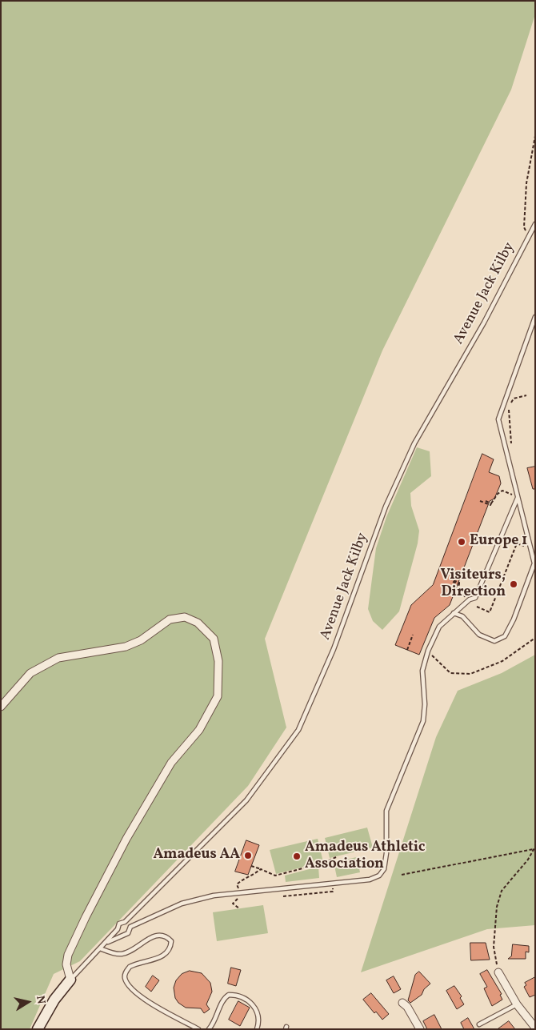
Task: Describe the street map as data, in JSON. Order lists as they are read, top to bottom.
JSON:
{
  "streets": {
    "lane": ["Avenue Jack Kilby"]
  },
  "places": [
    "Europe 1",
    "Visiteurs, Direction",
    "Amadeus AA",
    "Amadeus Athletic Association"
  ],
  "north": "right"
}
